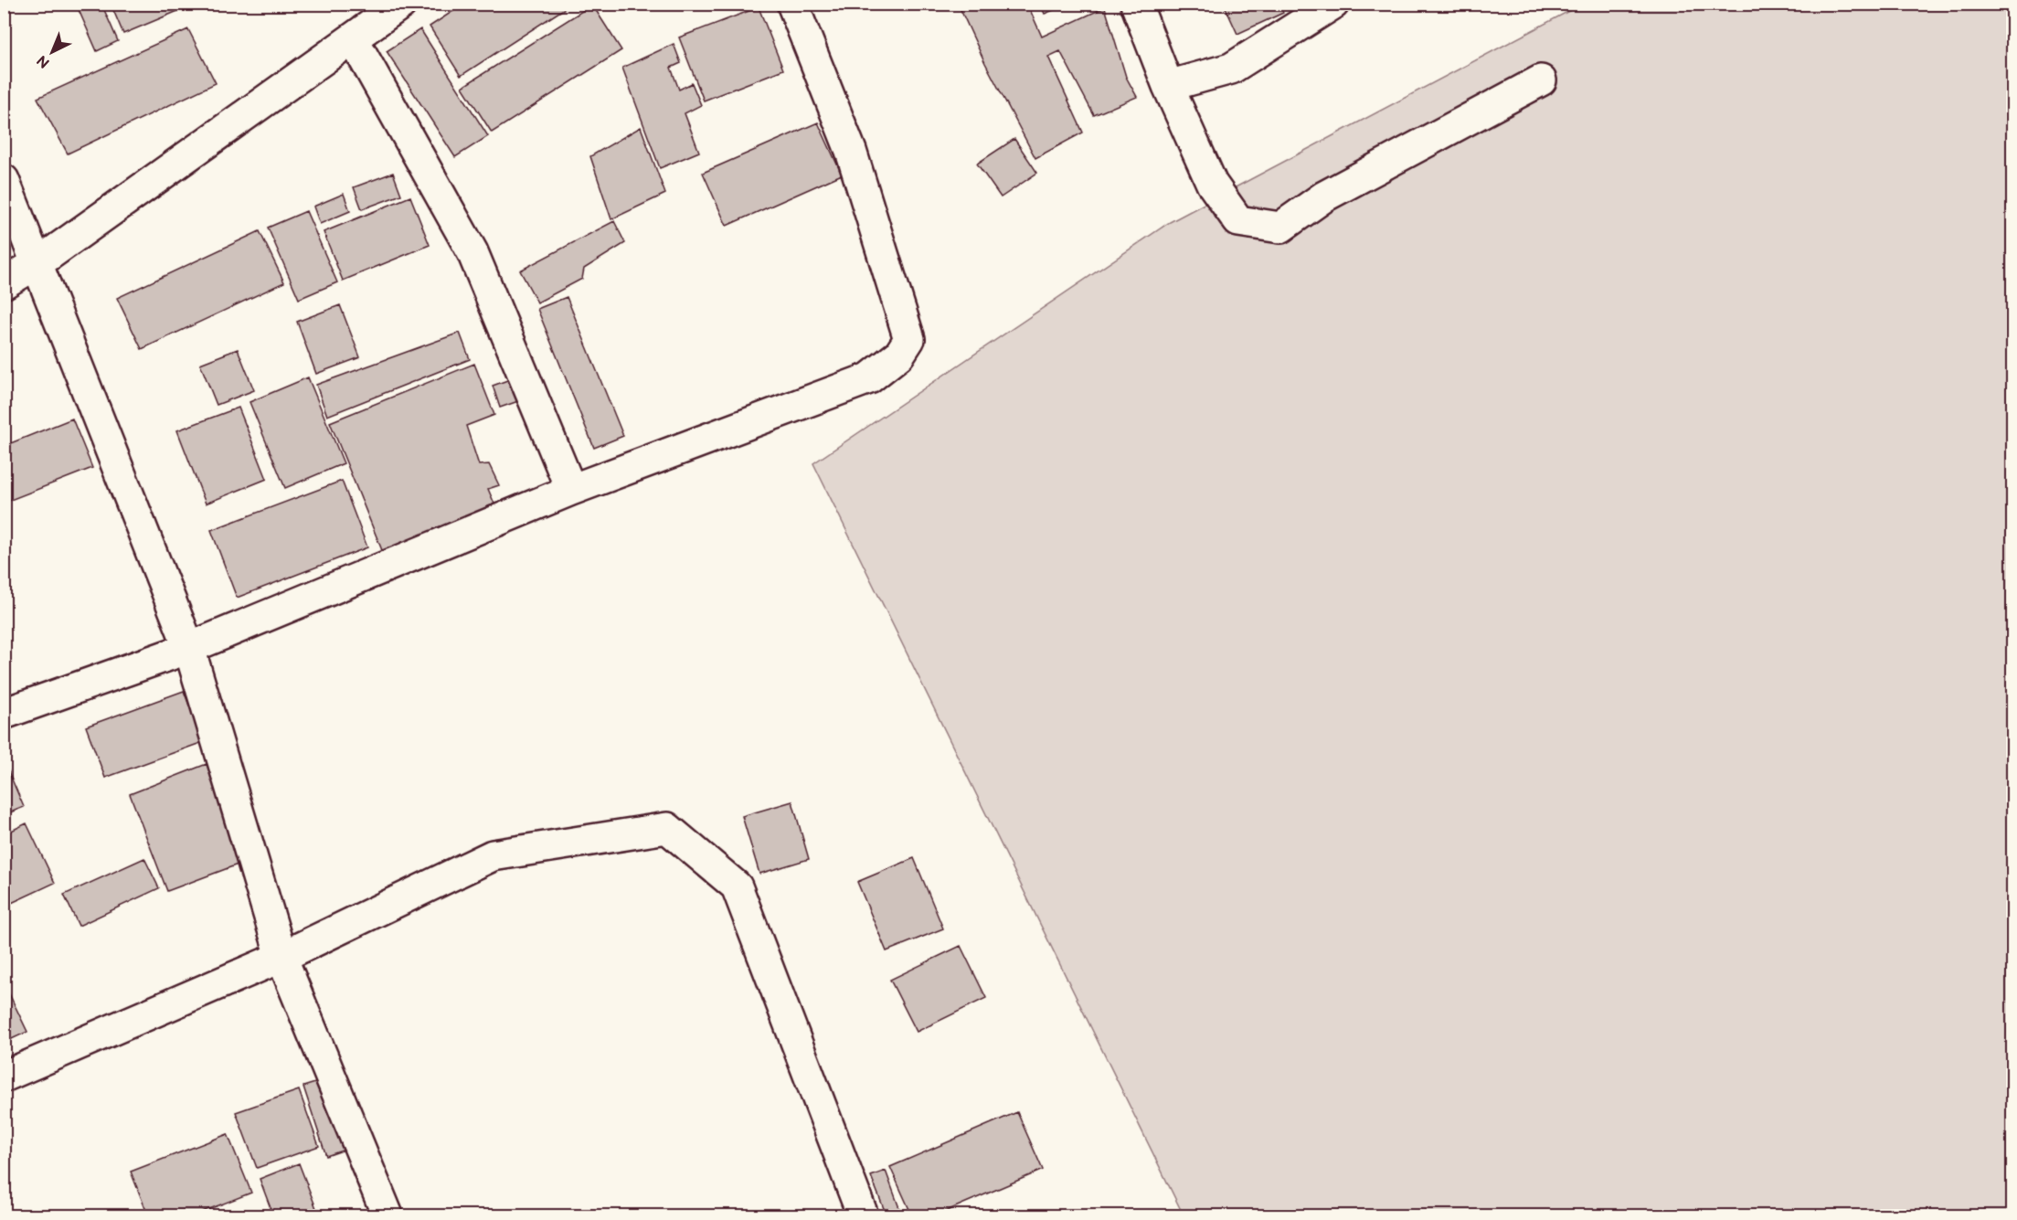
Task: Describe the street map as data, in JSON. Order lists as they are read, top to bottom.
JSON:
{
  "north": "bottom left"
}
